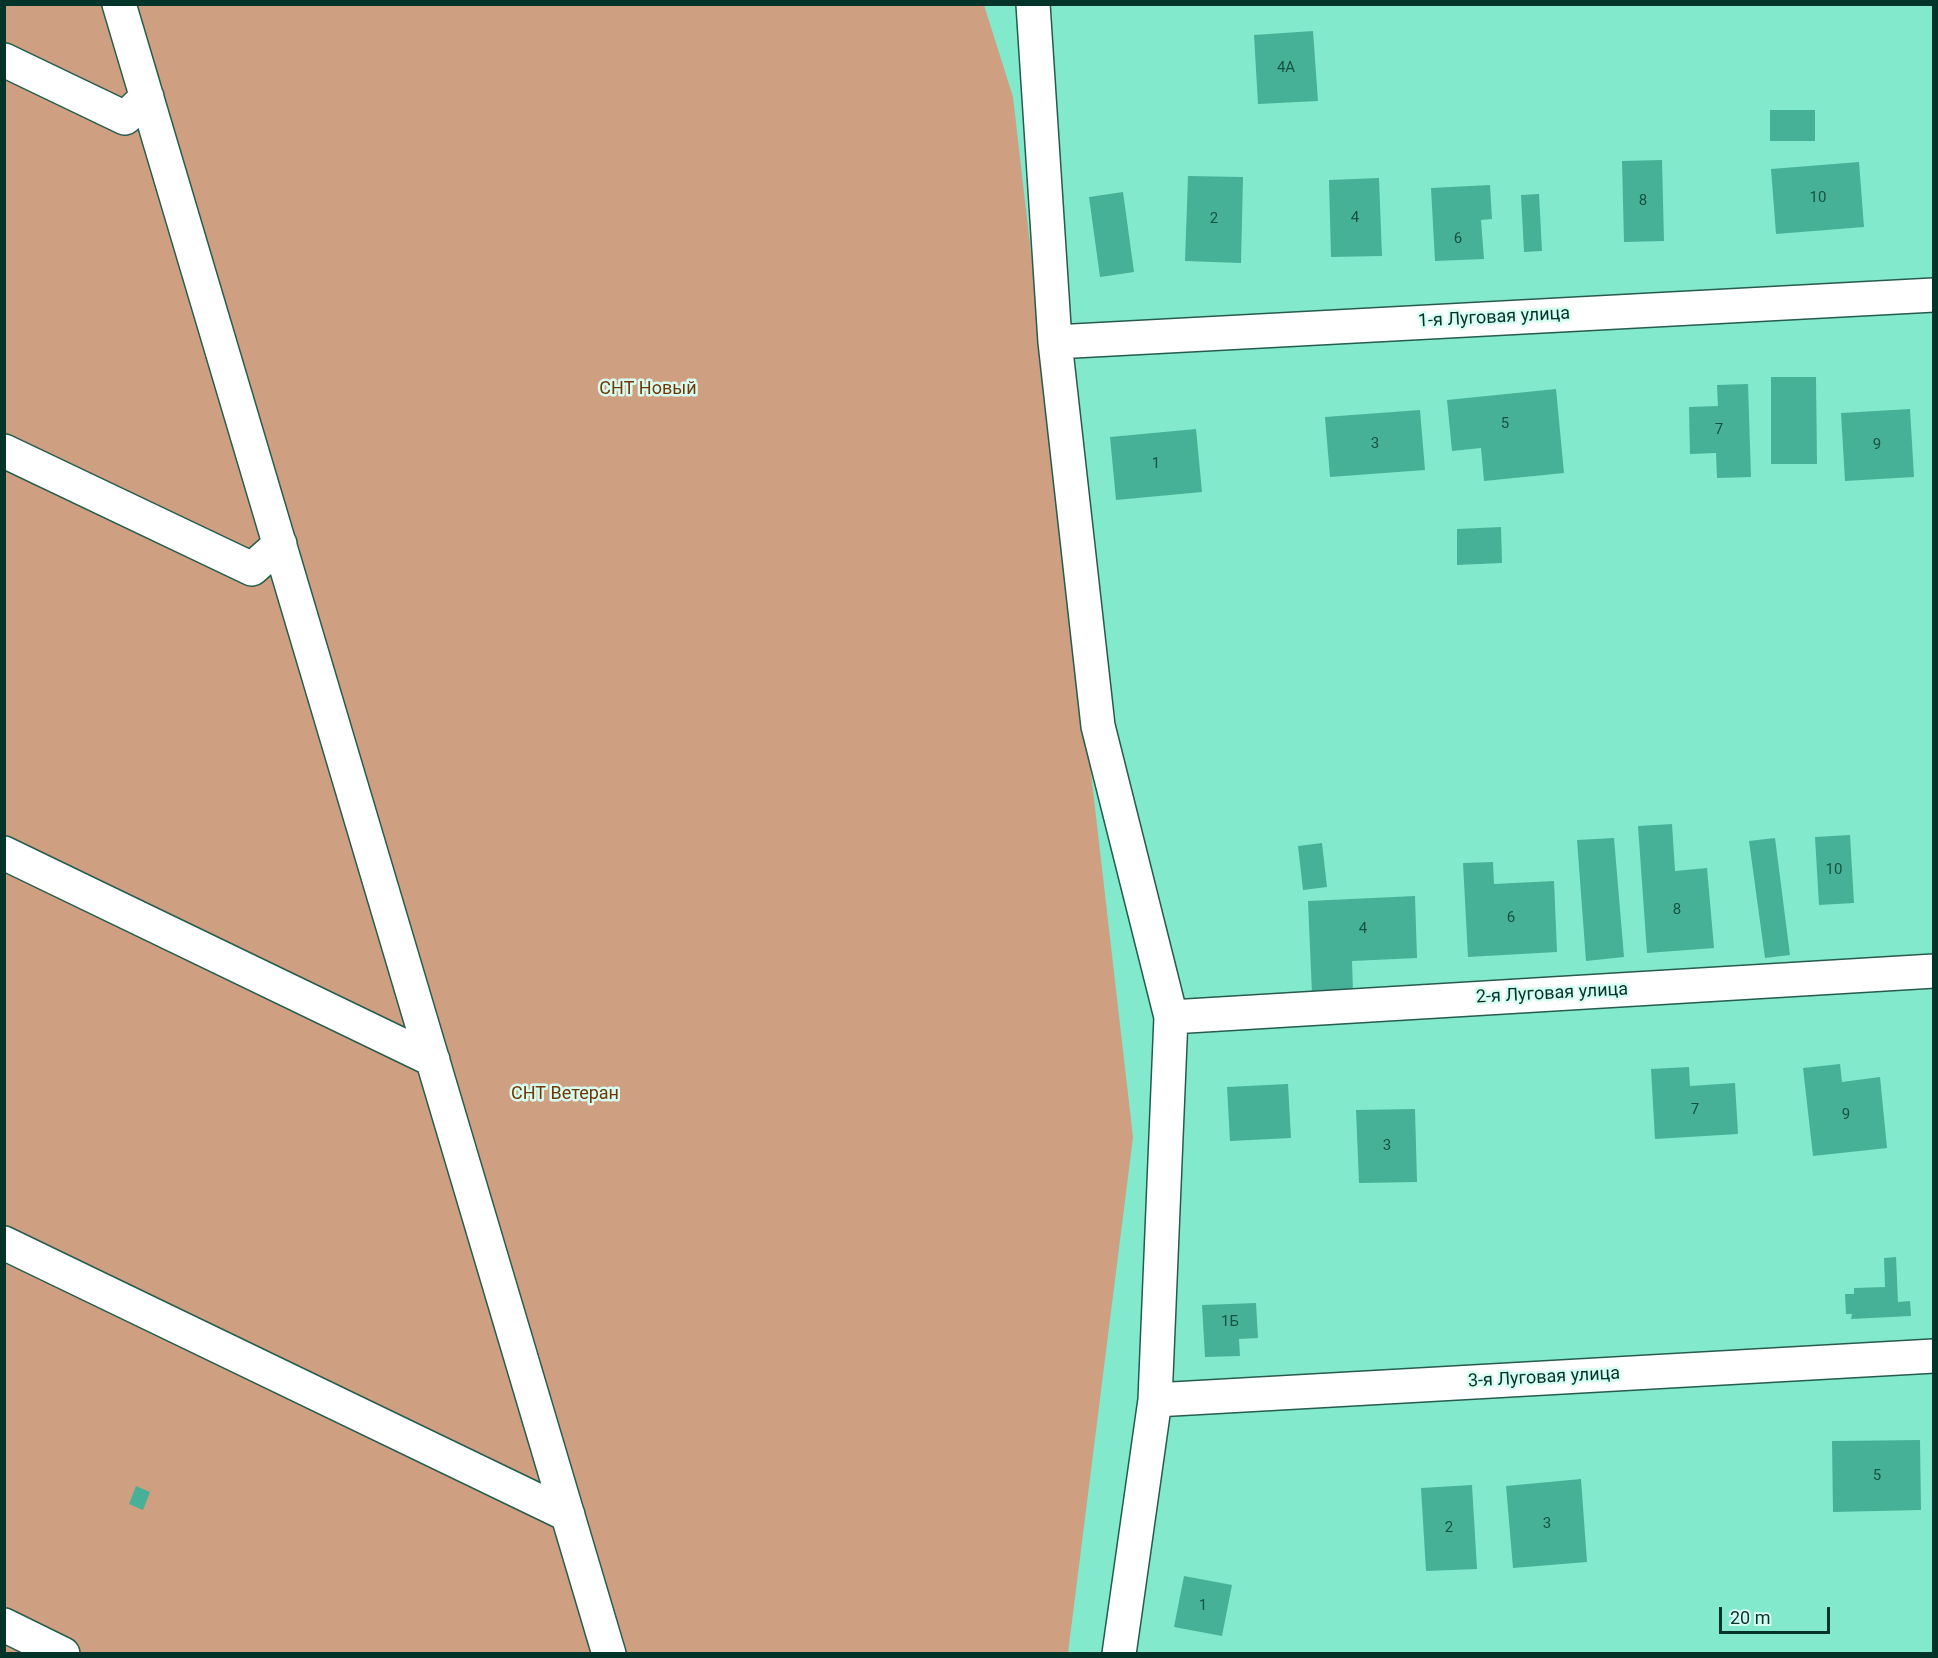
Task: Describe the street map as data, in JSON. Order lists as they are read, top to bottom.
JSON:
{
  "streets": {
    "street": ["1-я Луговая улица", "2-я Луговая улица", "3-я Луговая улица"]
  },
  "parks": ["СНТ Новый", "СНТ Ветеран"],
  "house_numbers": [
    "4А",
    "10",
    "8",
    "4",
    "2",
    "6",
    "5",
    "7",
    "3",
    "9",
    "1",
    "10",
    "8",
    "6",
    "4",
    "7",
    "9",
    "3",
    "1Б",
    "5",
    "3",
    "2",
    "1"
  ],
  "scale_bar": "20 m"
}
